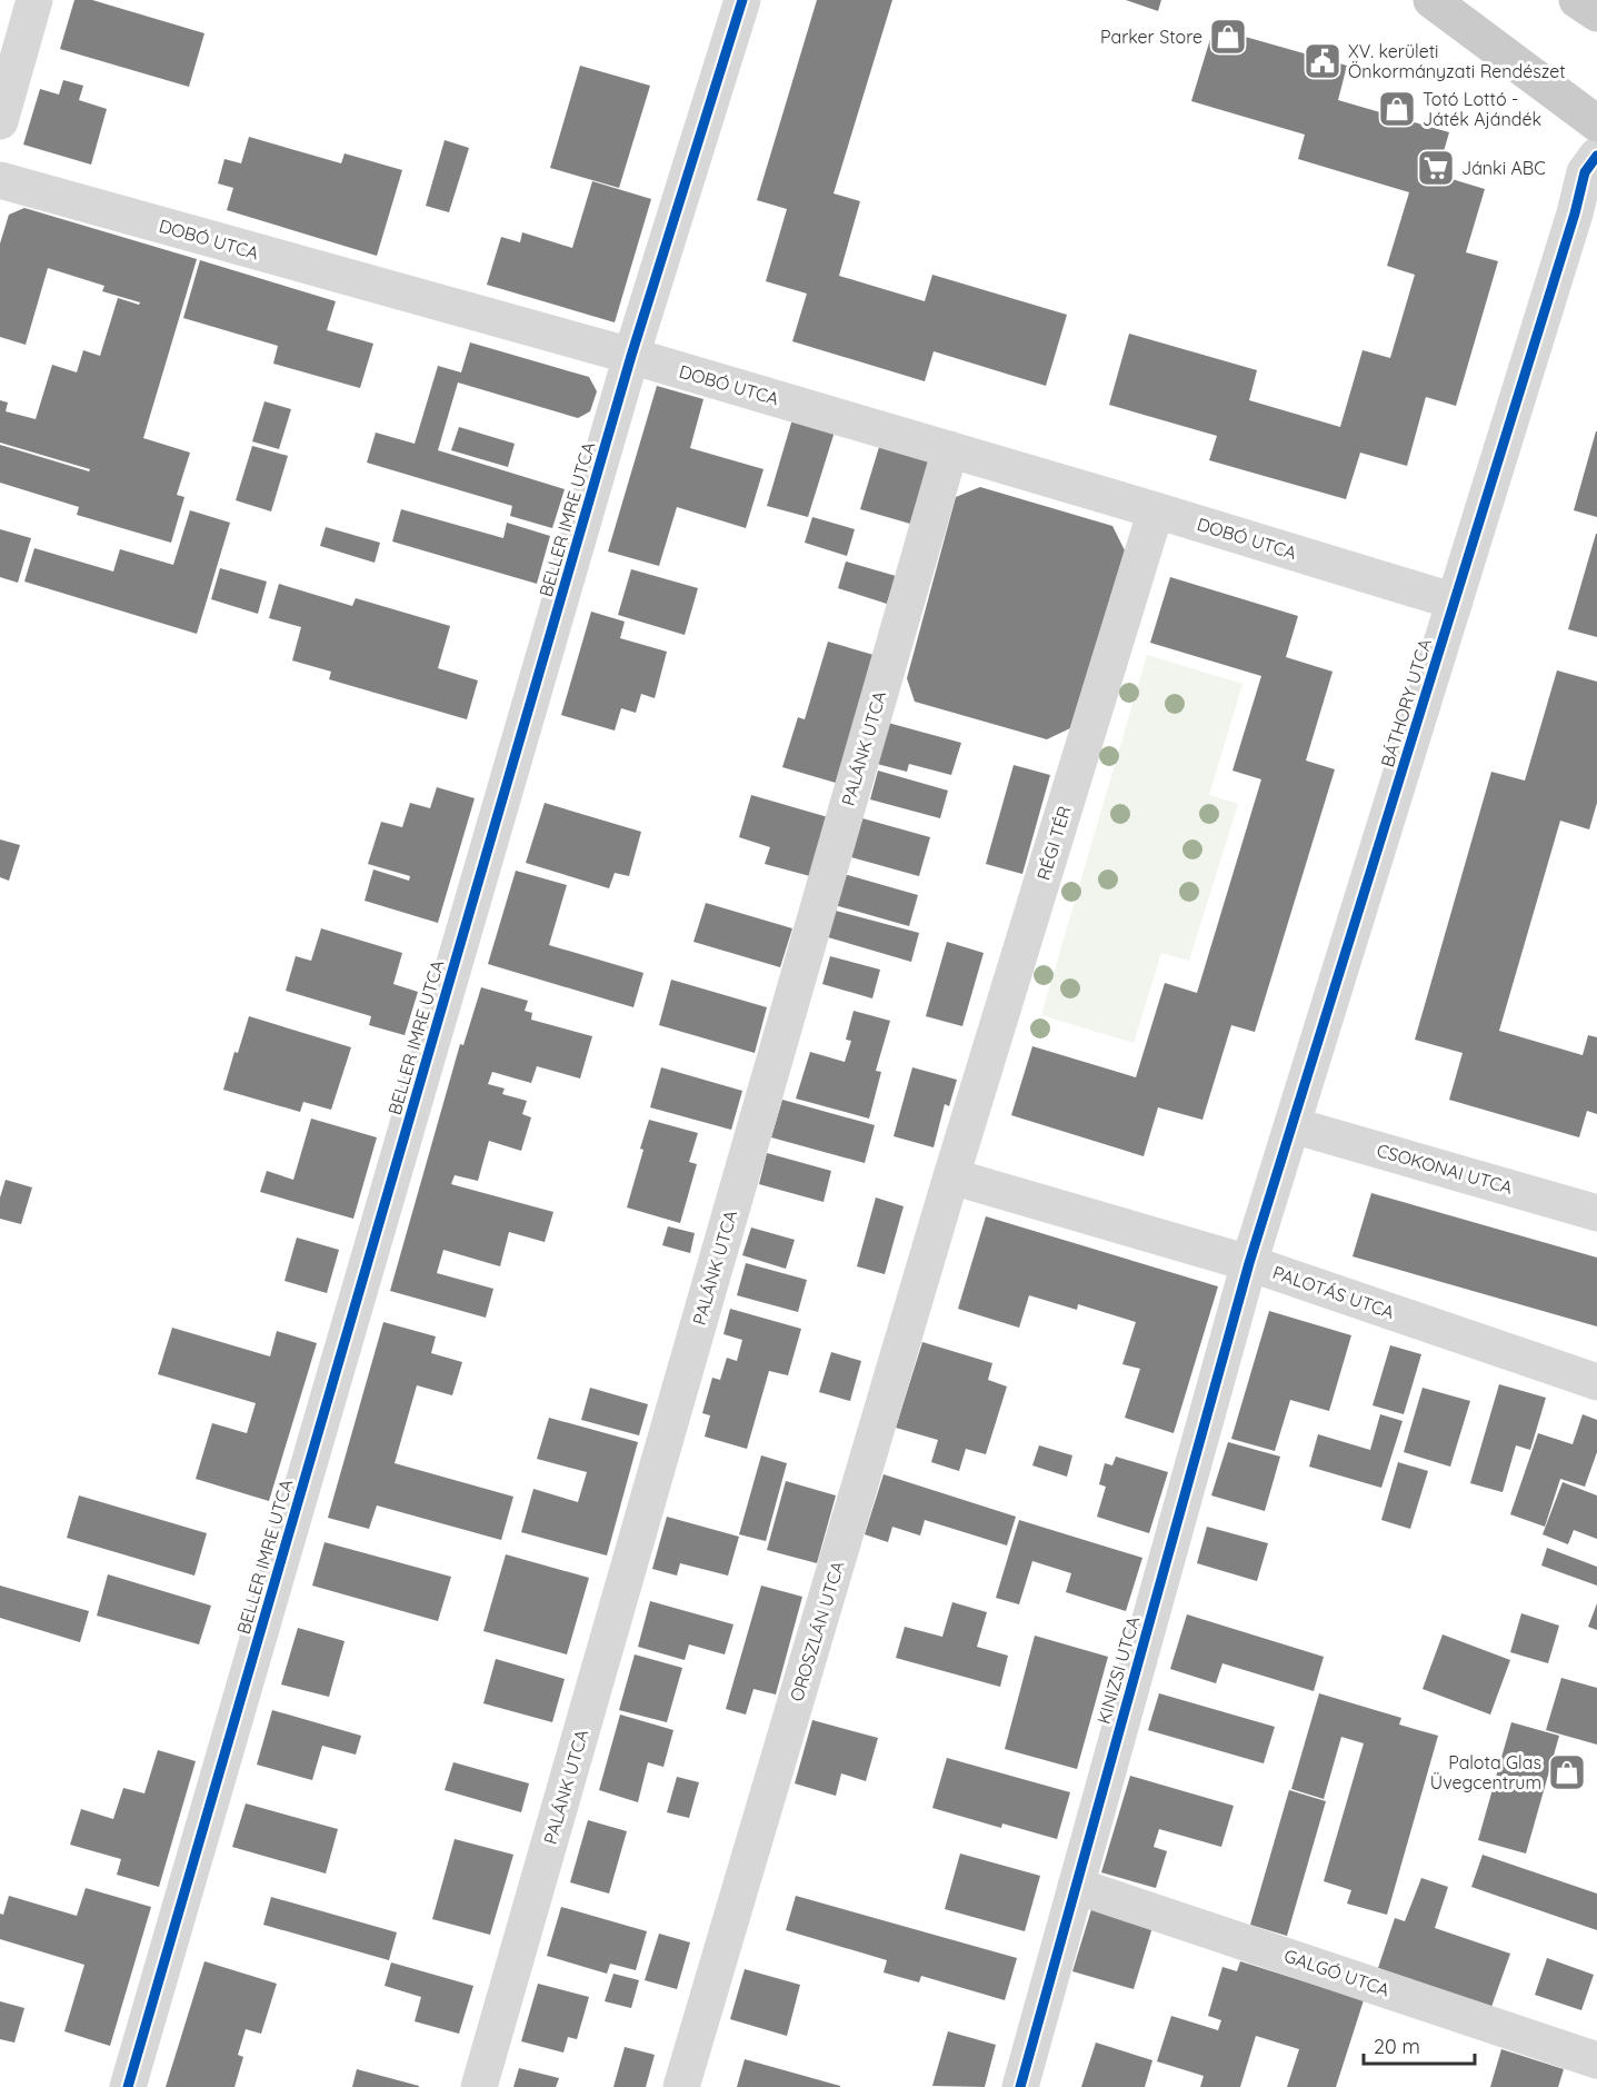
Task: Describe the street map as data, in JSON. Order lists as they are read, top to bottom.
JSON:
{
  "streets": {
    "street": [
      "DOBÓ UTCA",
      "BELLER IMRE UTCA",
      "BÁTHORY UTCA",
      "PALÁNK UTCA",
      "RÉGI TÉR",
      "CSOKONAI UTCA",
      "PALOTÁS UTCA",
      "OROSZLÁN UTCA",
      "KINIZSI UTCA",
      "GALGÓ UTCA"
    ]
  },
  "crossings": [
    ["DOBÓ UTCA", "BELLER IMRE UTCA"],
    ["DOBÓ UTCA", "BÁTHORY UTCA"],
    ["DOBÓ UTCA", "PALÁNK UTCA"],
    ["DOBÓ UTCA", "RÉGI TÉR"],
    ["BÁTHORY UTCA", "CSOKONAI UTCA"],
    ["BÁTHORY UTCA", "PALOTÁS UTCA"],
    ["BÁTHORY UTCA", "KINIZSI UTCA"],
    ["RÉGI TÉR", "PALOTÁS UTCA"],
    ["RÉGI TÉR", "OROSZLÁN UTCA"],
    ["PALOTÁS UTCA", "OROSZLÁN UTCA"],
    ["PALOTÁS UTCA", "KINIZSI UTCA"],
    ["KINIZSI UTCA", "GALGÓ UTCA"]
  ],
  "places": {
    "shop": ["Parker Store", "Totó Lottó - Játék Ajándék", "Palota Glas Üvegcentrum"],
    "public building": ["XV. kerületi Önkormányzati Rendészet"],
    "supermarket": ["Jánki ABC"]
  },
  "scale_bar": "20 m"
}
